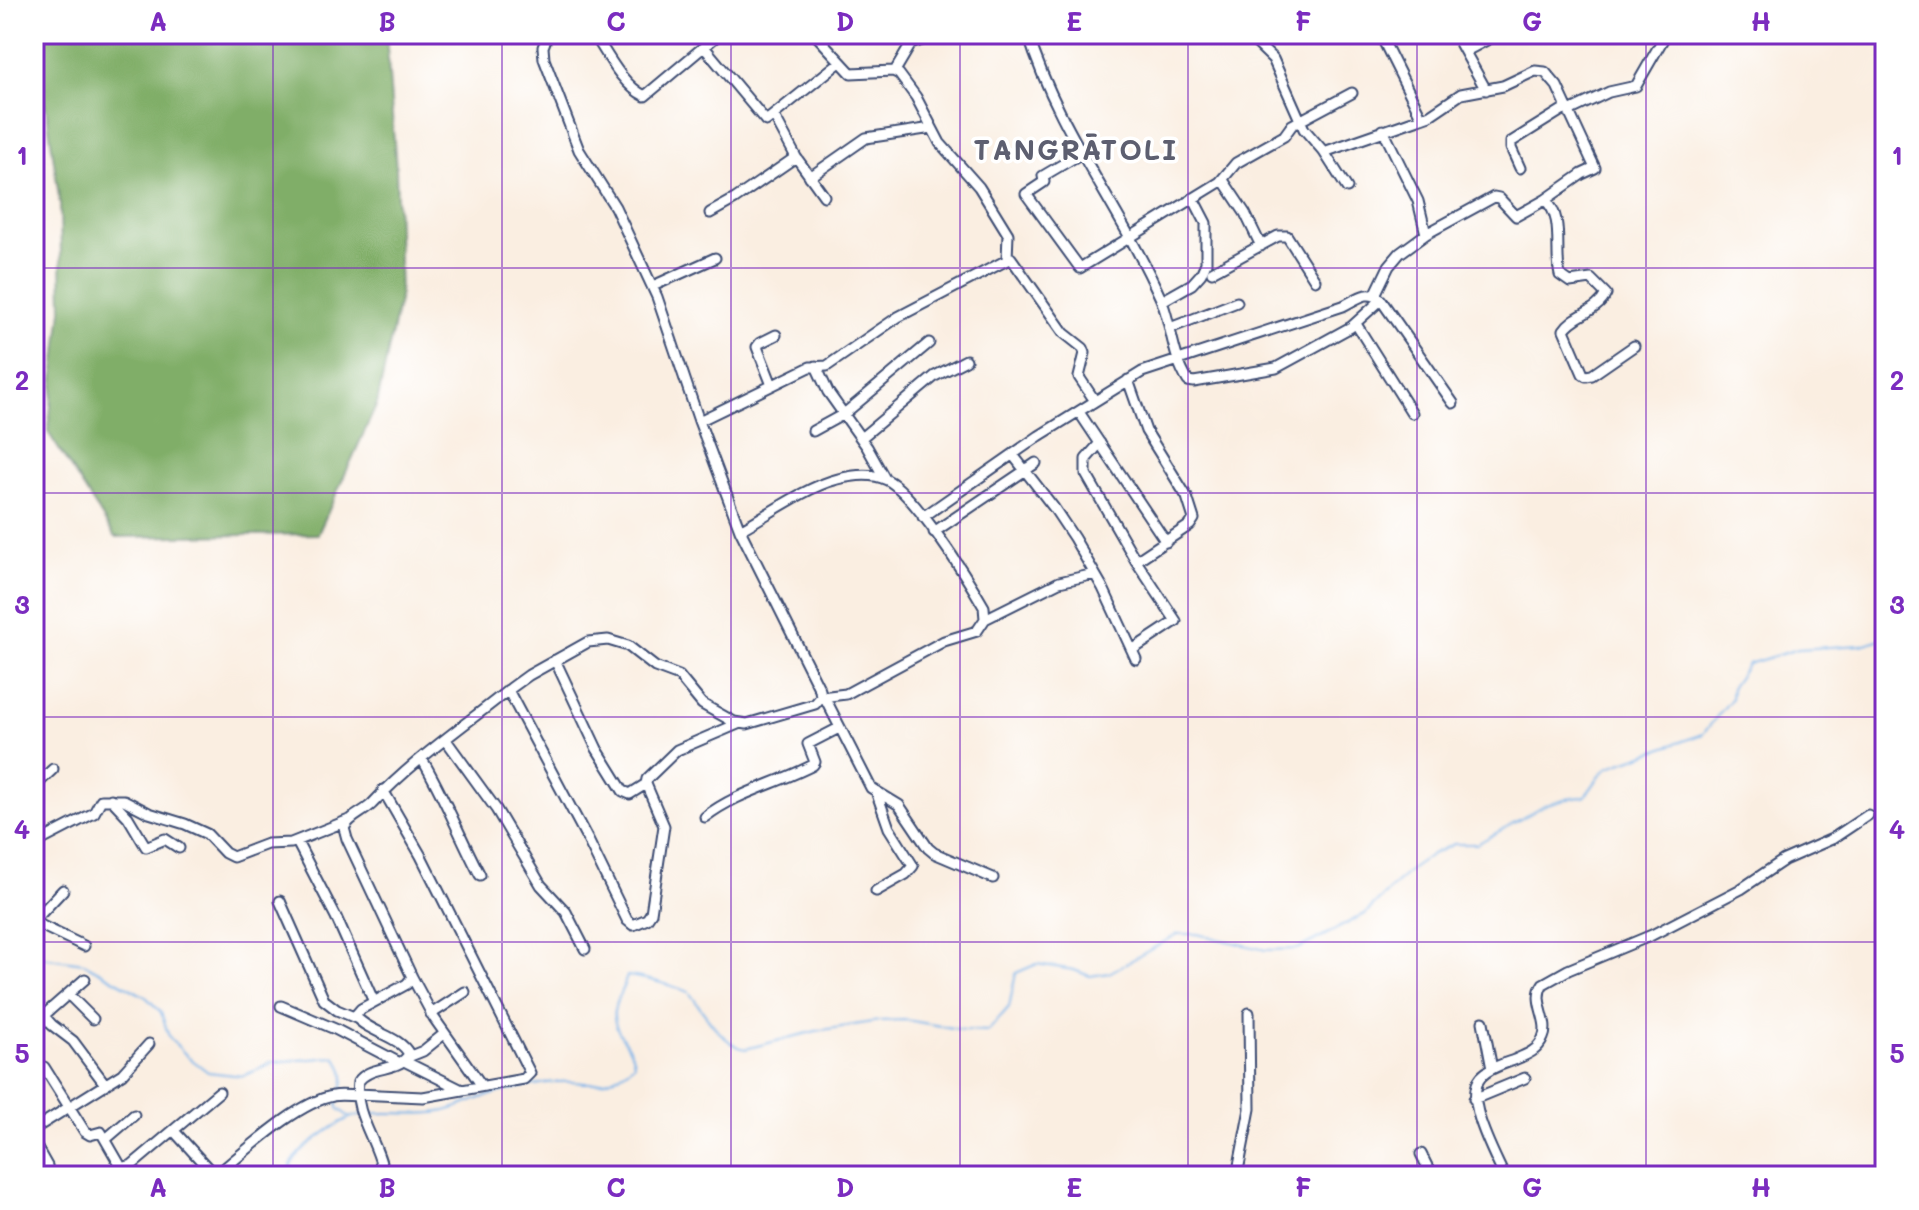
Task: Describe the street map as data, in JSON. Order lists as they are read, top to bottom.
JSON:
{
  "districts": ["TANGRĀTOLI"],
  "grid": {
    "columns": [
      "A",
      "B",
      "C",
      "D",
      "E",
      "F",
      "G",
      "H"
    ],
    "rows": [
      "1",
      "2",
      "3",
      "4",
      "5"
    ]
  }
}
